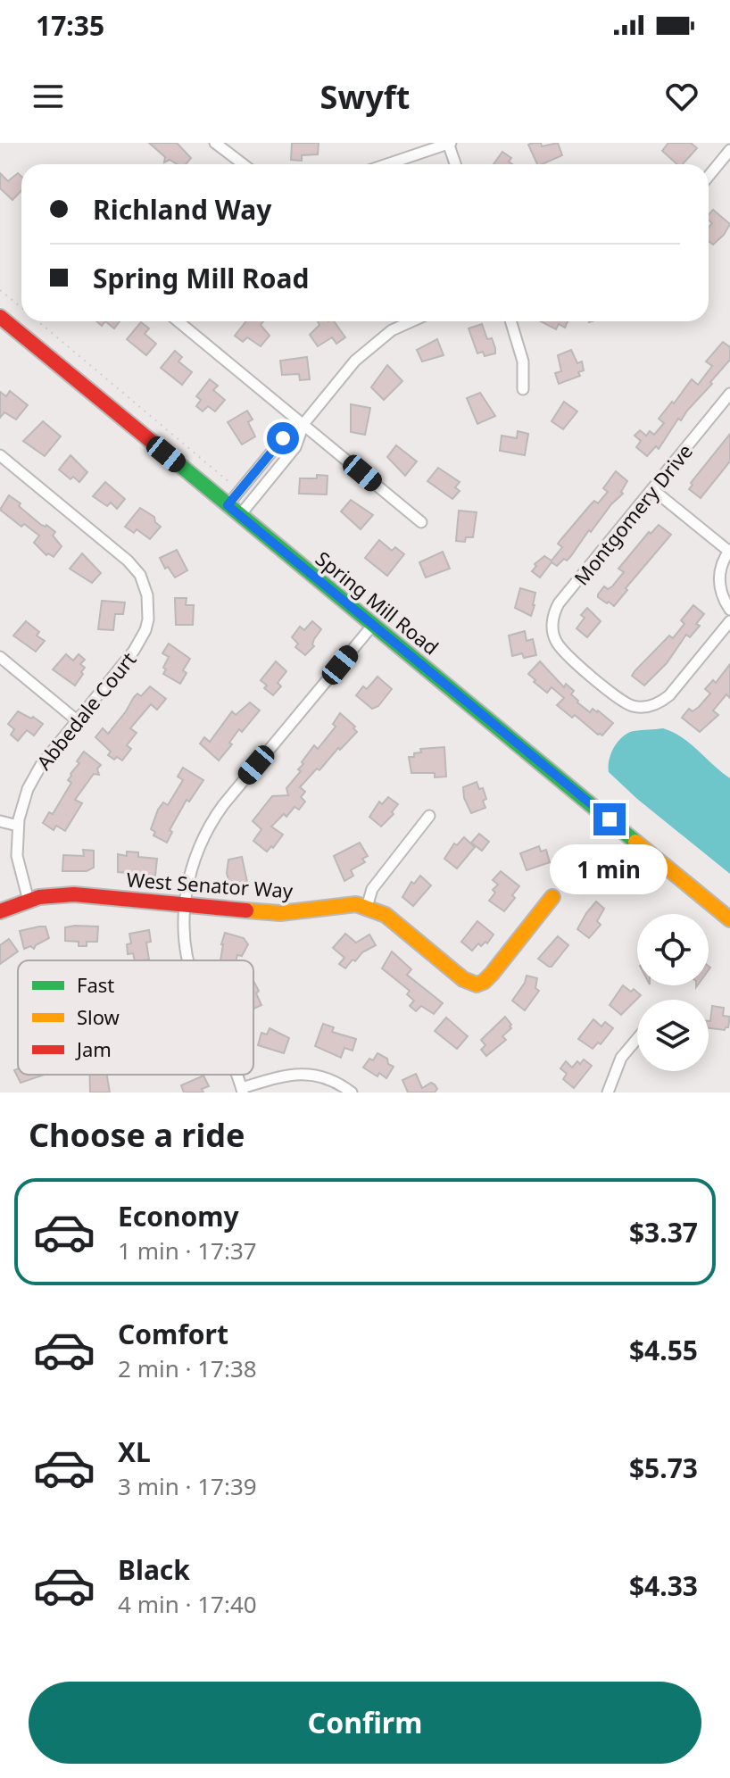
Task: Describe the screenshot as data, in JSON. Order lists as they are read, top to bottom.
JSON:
{
  "streets": {
    "street": [
      "Montgomery Drive",
      "Spring Mill Road",
      "Abbedale Court",
      "West Senator Way"
    ]
  },
  "crossings": [
    ["Abbedale Court", "West Senator Way"]
  ],
  "legend": ["Fast", "Slow", "Jam"],
  "page": {
    "status": "17:35",
    "header": "Swyft",
    "banner": ["Richland Way", "Spring Mill Road"],
    "bubble": "1 min",
    "heading": "Choose a ride",
    "list": [
      {
        "name": "Economy",
        "note": "1 min · 17:37",
        "value": "$3.37"
      },
      {
        "name": "Comfort",
        "note": "2 min · 17:38",
        "value": "$4.55"
      },
      {
        "name": "XL",
        "note": "3 min · 17:39",
        "value": "$5.73"
      },
      {
        "name": "Black",
        "note": "4 min · 17:40",
        "value": "$4.33"
      }
    ],
    "buttons": "Confirm"
  }
}
